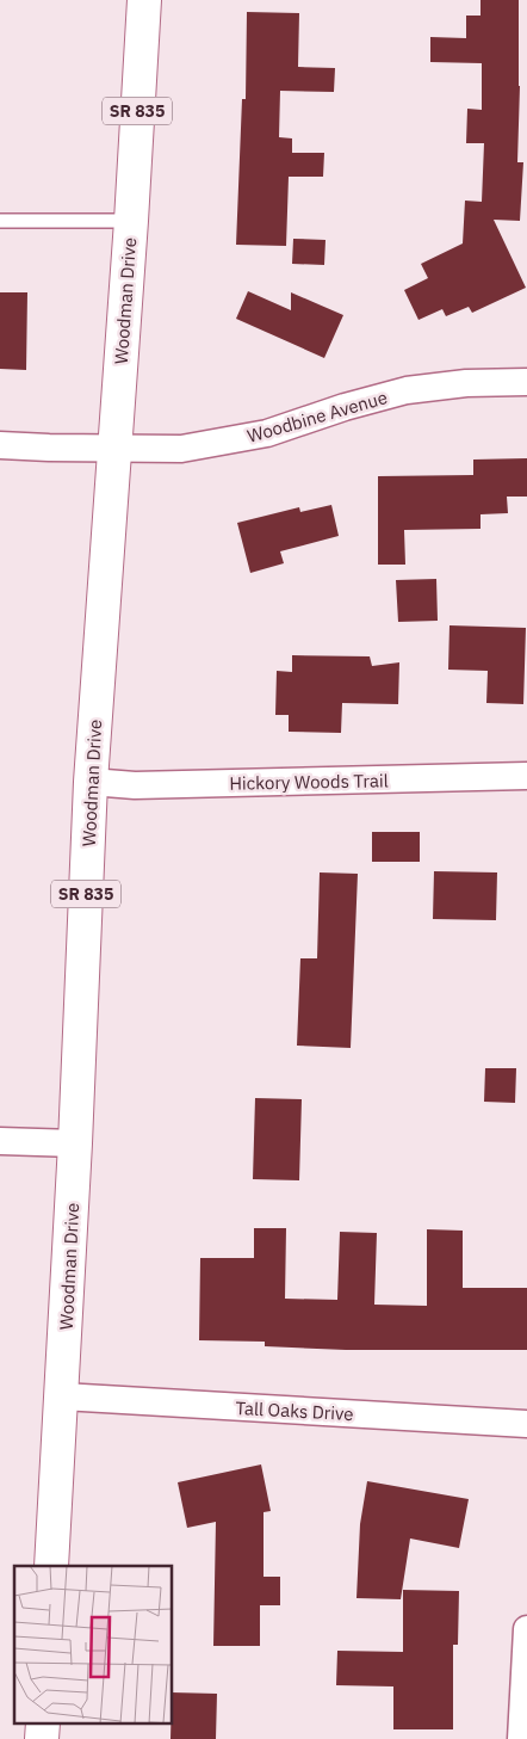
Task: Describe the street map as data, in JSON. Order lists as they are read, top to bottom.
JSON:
{
  "streets": {
    "main road": ["SR 835", "Woodman Drive"],
    "street": ["Woodbine Avenue", "Hickory Woods Trail", "Tall Oaks Drive"]
  },
  "crossings": [
    ["Woodman Drive", "Woodbine Avenue"],
    ["Woodman Drive", "Hickory Woods Trail"],
    ["Woodman Drive", "Tall Oaks Drive"]
  ]
}
